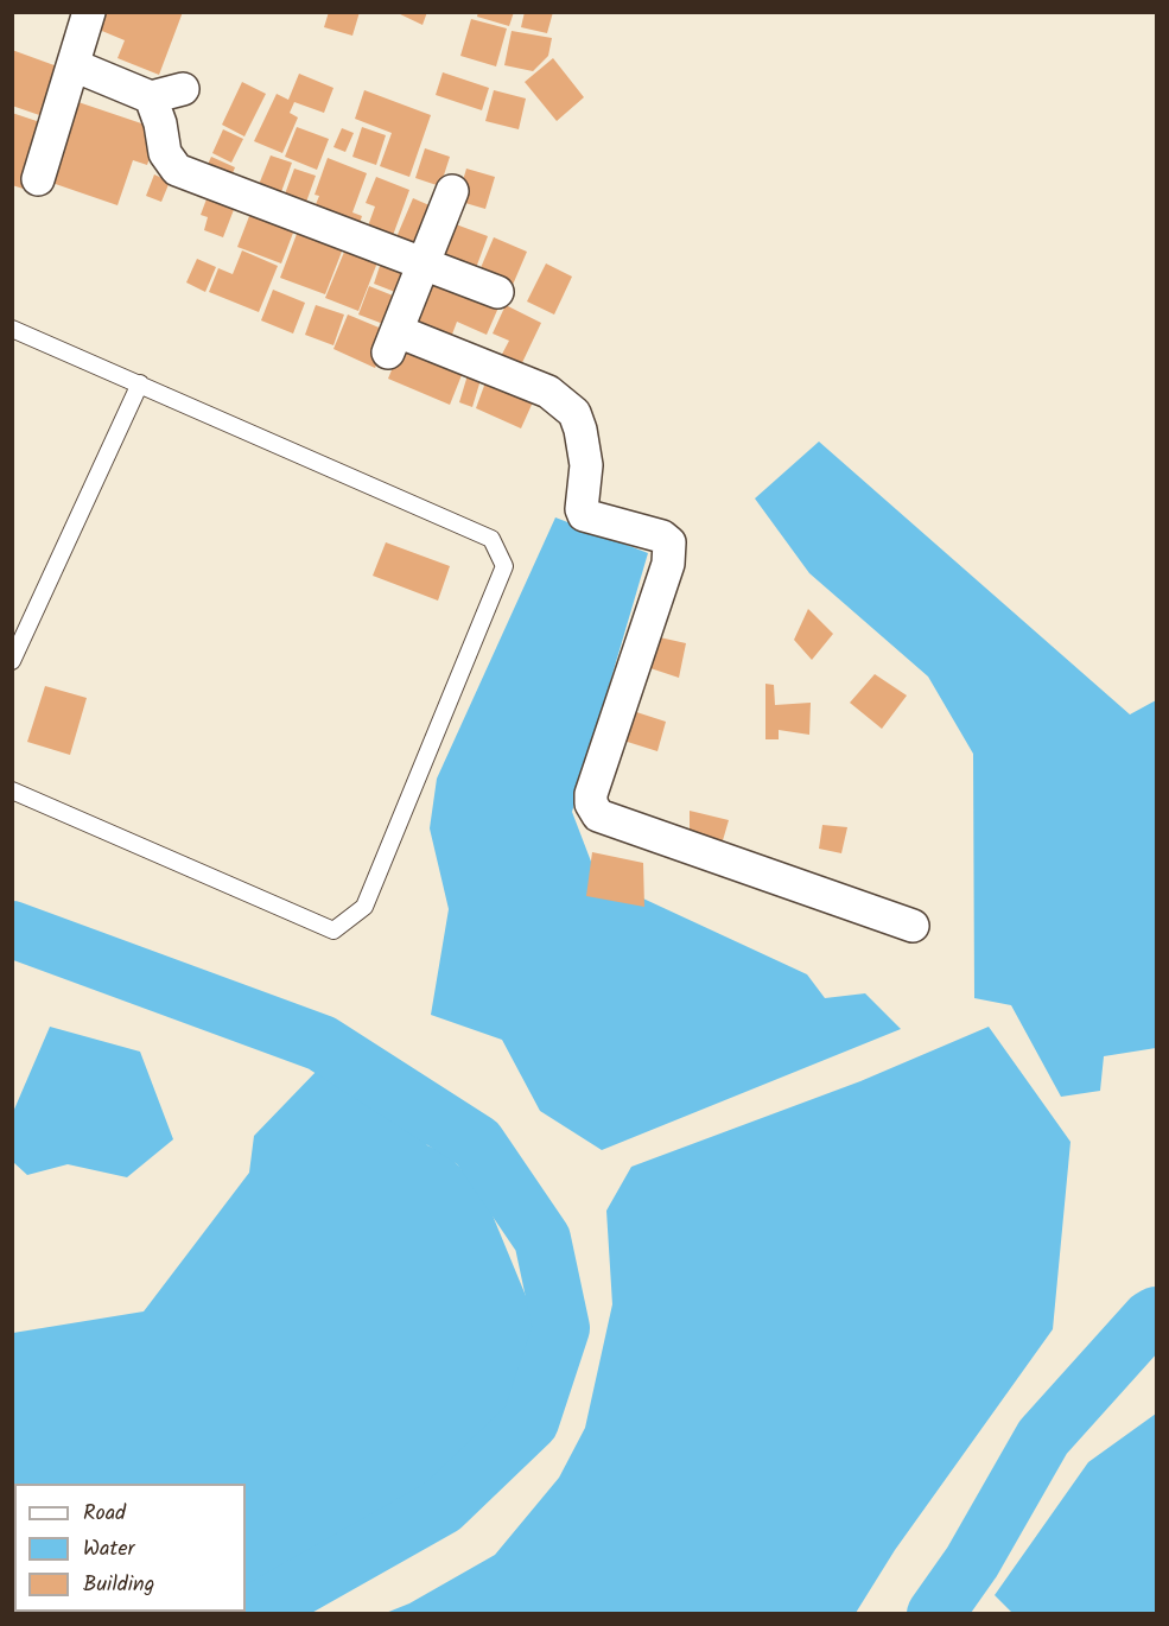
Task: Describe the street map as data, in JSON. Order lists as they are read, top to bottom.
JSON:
{
  "legend": ["Road", "Water", "Building"]
}
